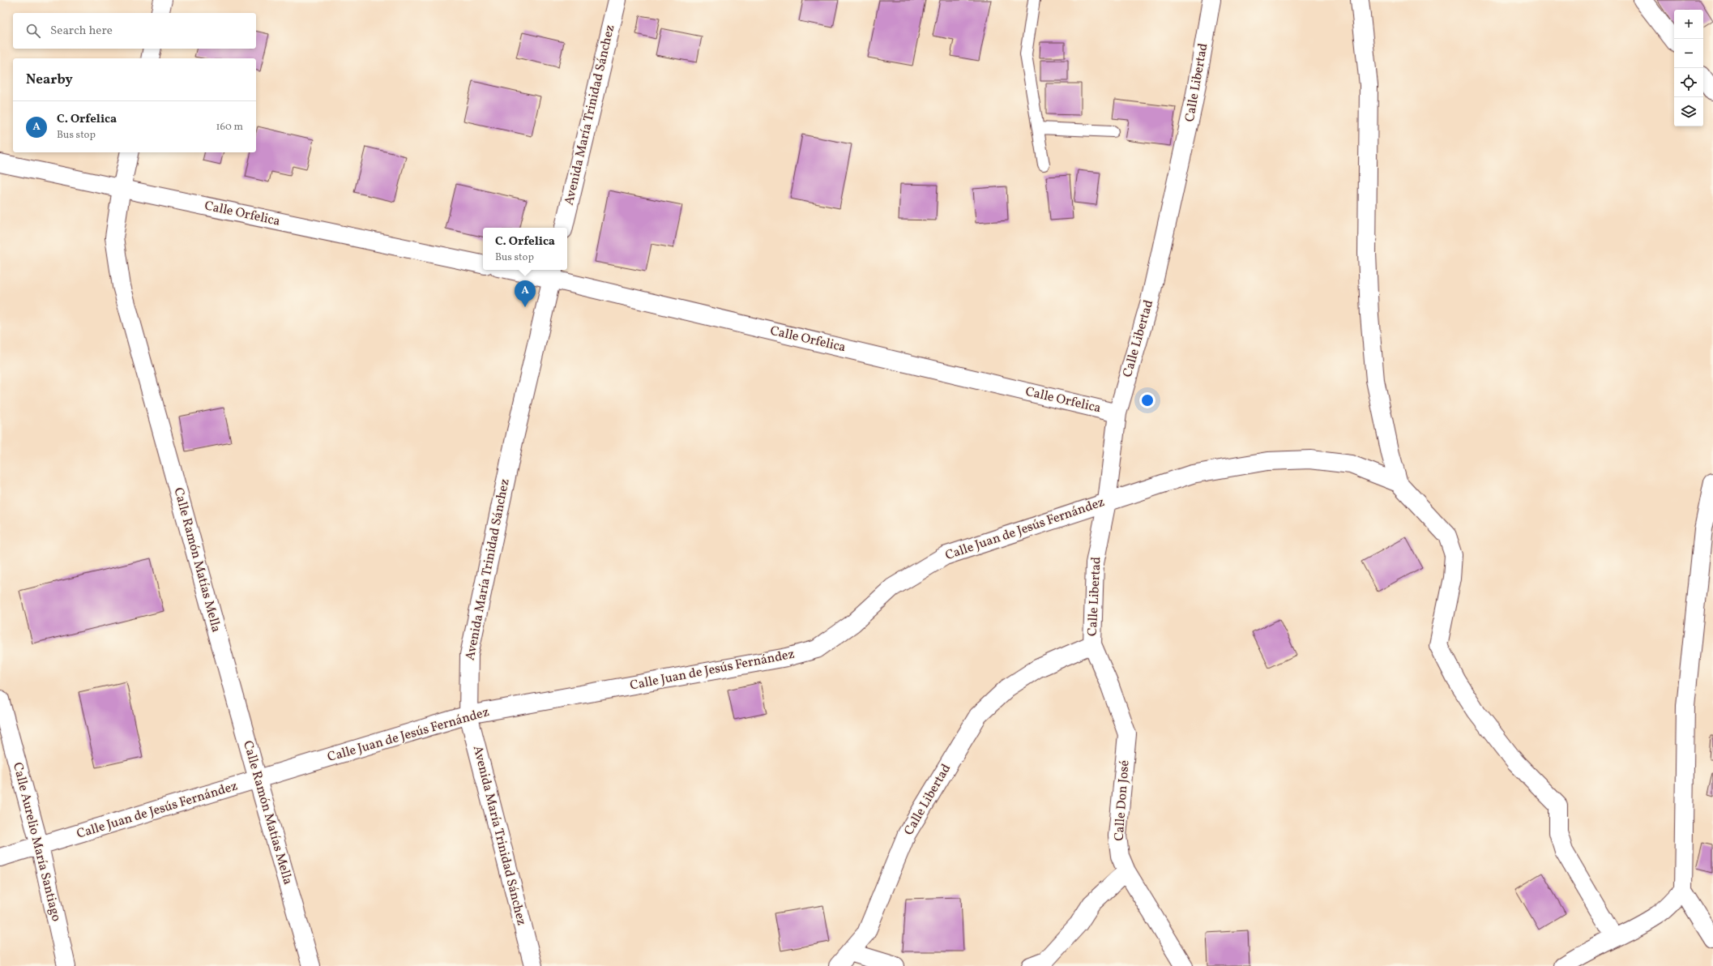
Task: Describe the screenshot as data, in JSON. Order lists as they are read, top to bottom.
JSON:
{
  "streets": {
    "street": [
      "Calle Libertad",
      "Avenida María Trinidad Sánchez",
      "Calle Orfelica",
      "Calle Juan de Jesús Fernández",
      "Calle Ramón Matías Mella",
      "Calle Don José",
      "Calle Aurelio María Santiago"
    ]
  },
  "crossings": [
    ["Calle Libertad", "Calle Orfelica"],
    ["Calle Libertad", "Calle Juan de Jesús Fernández"],
    ["Calle Libertad", "Calle Don José"],
    ["Avenida María Trinidad Sánchez", "Calle Orfelica"],
    ["Avenida María Trinidad Sánchez", "Calle Juan de Jesús Fernández"],
    ["Calle Orfelica", "Calle Ramón Matías Mella"],
    ["Calle Juan de Jesús Fernández", "Calle Ramón Matías Mella"],
    ["Calle Juan de Jesús Fernández", "Calle Aurelio María Santiago"]
  ],
  "page": {
    "map_buttons": ["+", "−"],
    "search": "Search here",
    "heading": "Nearby",
    "list": [
      {
        "mark": "A",
        "name": "C. Orfelica",
        "note": "Bus stop",
        "value": "160 m"
      }
    ],
    "popup": ["C. Orfelica", "Bus stop"],
    "pins": "A"
  }
}
